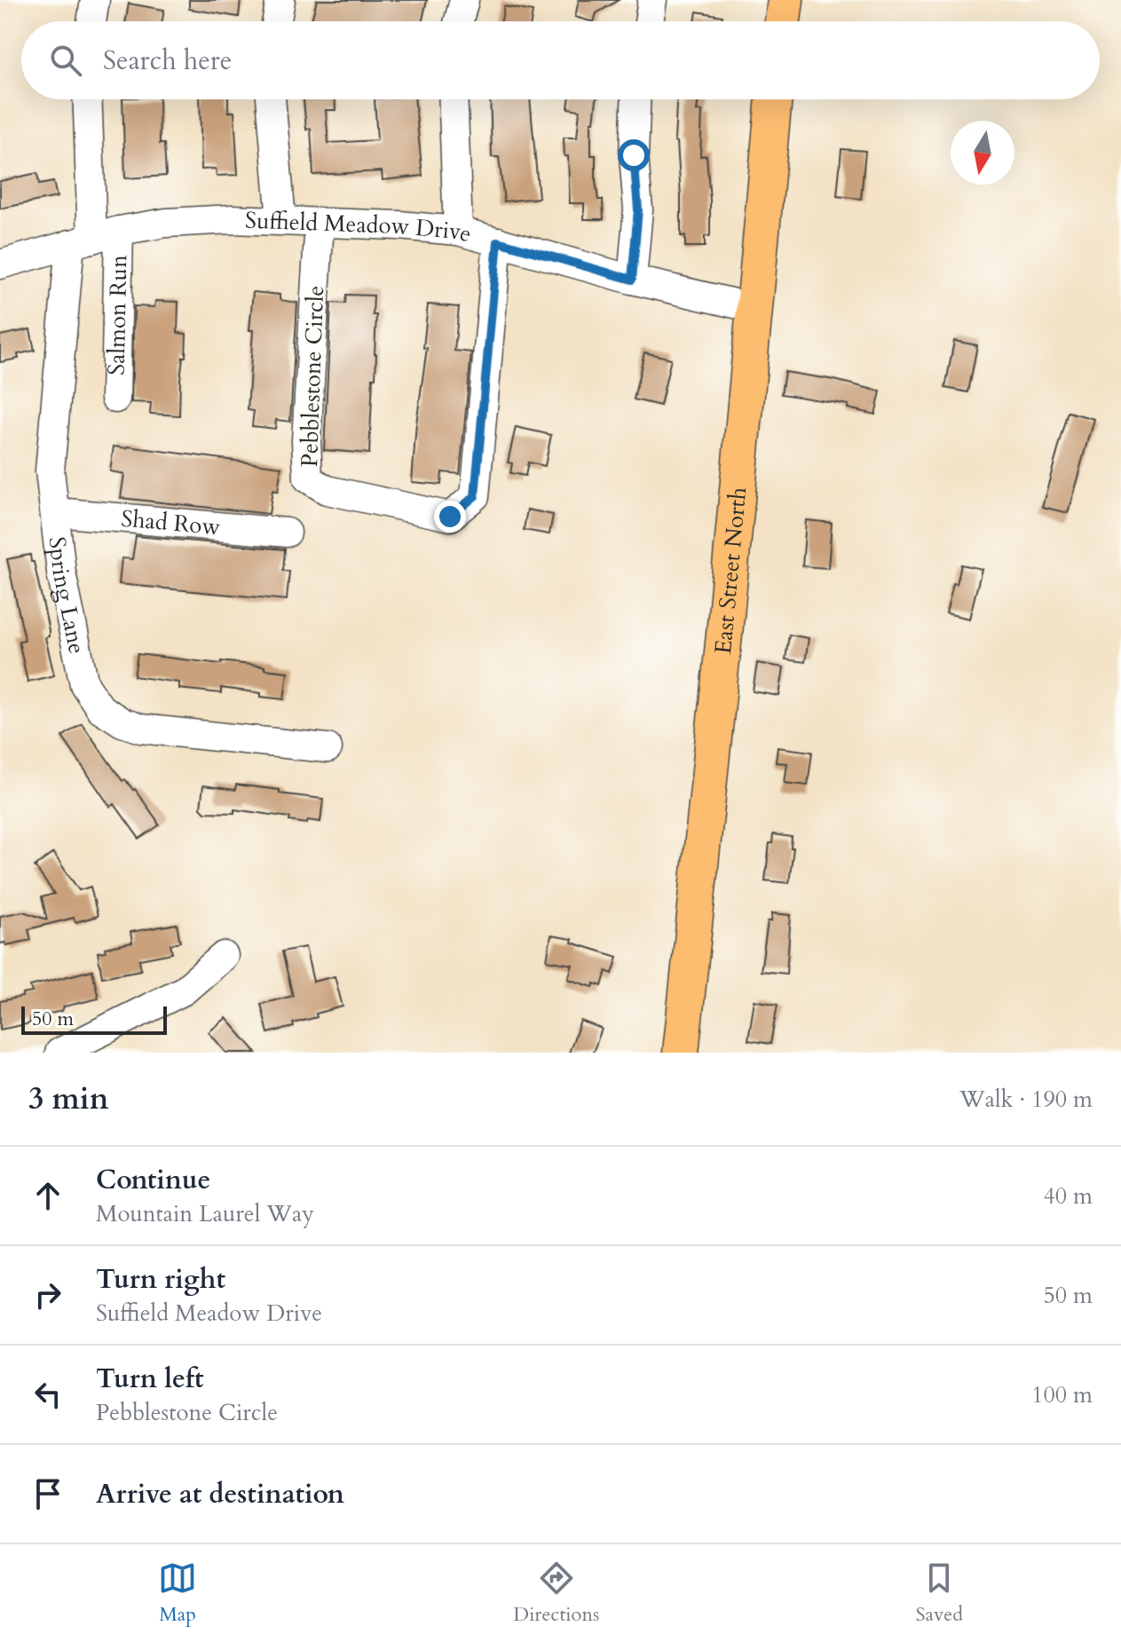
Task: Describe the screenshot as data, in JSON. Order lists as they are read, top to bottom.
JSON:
{
  "streets": {
    "main road": ["East Street North"],
    "street": [
      "Suffield Meadow Drive",
      "Salmon Run",
      "Pebblestone Circle",
      "Shad Row",
      "Spring Lane"
    ]
  },
  "crossings": [
    ["Suffield Meadow Drive", "Salmon Run"],
    ["Suffield Meadow Drive", "Pebblestone Circle"],
    ["Suffield Meadow Drive", "East Street North"],
    ["Suffield Meadow Drive", "Spring Lane"],
    ["Salmon Run", "Spring Lane"],
    ["Shad Row", "Spring Lane"]
  ],
  "scale_bar": "50 m",
  "north": "bottom",
  "page": {
    "search": "Search here",
    "scale": "50 m",
    "heading": ["3 min", "Walk · 190 m"],
    "list": [
      ["Continue", "Mountain Laurel Way", "40 m"],
      ["Turn right", "Suffield Meadow Drive", "50 m"],
      ["Turn left", "Pebblestone Circle", "100 m"],
      "Arrive at destination"
    ],
    "nav": ["Map", "Directions", "Saved"]
  }
}
